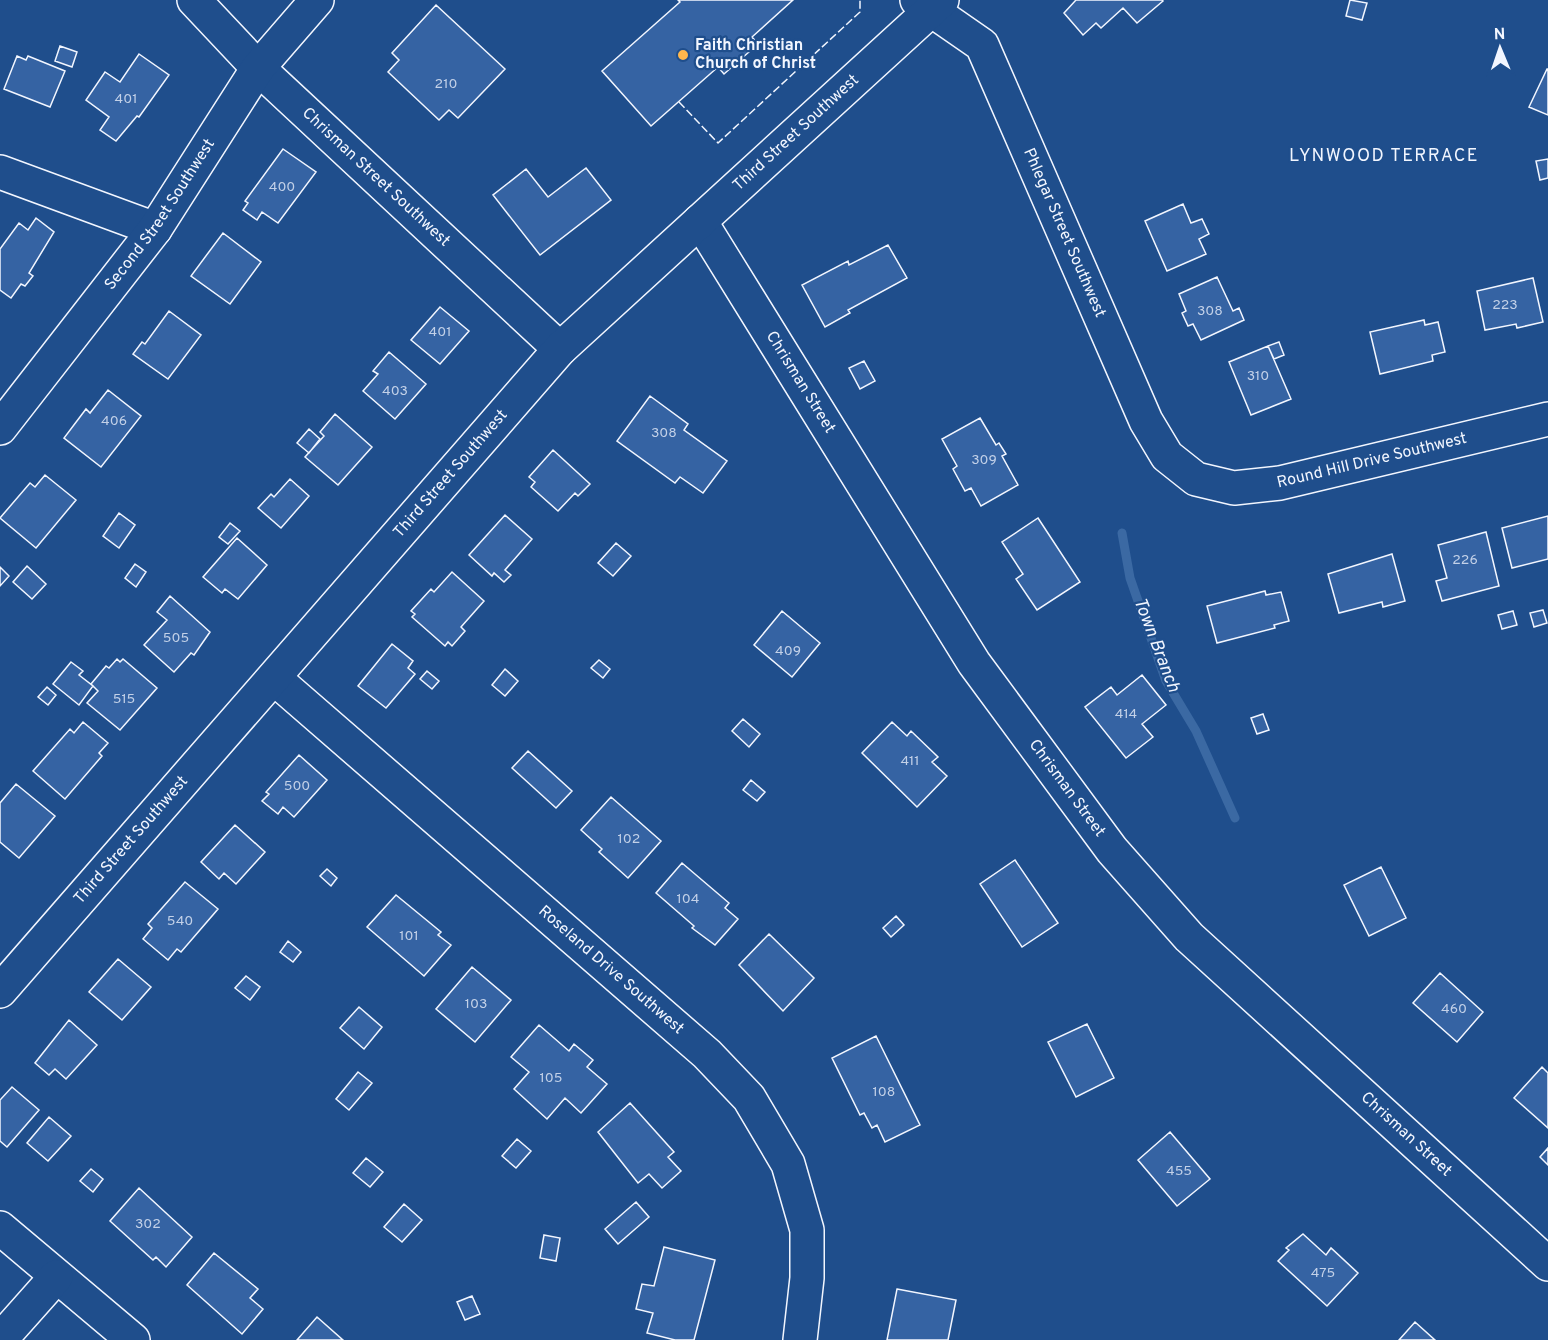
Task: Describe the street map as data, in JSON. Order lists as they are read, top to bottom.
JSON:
{
  "streets": {
    "street": [
      "Third Street Southwest",
      "Chrisman Street Southwest",
      "Second Street Southwest",
      "Phlegar Street Southwest",
      "Chrisman Street",
      "Round Hill Drive Southwest",
      "Roseland Drive Southwest"
    ]
  },
  "crossings": [
    ["Third Street Southwest", "Chrisman Street Southwest"],
    ["Third Street Southwest", "Phlegar Street Southwest"],
    ["Third Street Southwest", "Chrisman Street"],
    ["Third Street Southwest", "Roseland Drive Southwest"],
    ["Chrisman Street Southwest", "Second Street Southwest"],
    ["Phlegar Street Southwest", "Round Hill Drive Southwest"]
  ],
  "districts": ["LYNWOOD TERRACE"],
  "water": ["Town Branch"],
  "places": ["Faith Christian Church of Christ"],
  "house_numbers": [
    "210",
    "401",
    "400",
    "223",
    "308",
    "401",
    "310",
    "403",
    "406",
    "308",
    "309",
    "226",
    "505",
    "409",
    "515",
    "414",
    "411",
    "500",
    "102",
    "104",
    "540",
    "101",
    "103",
    "460",
    "105",
    "108",
    "455",
    "302",
    "475"
  ],
  "north": "top"
}
